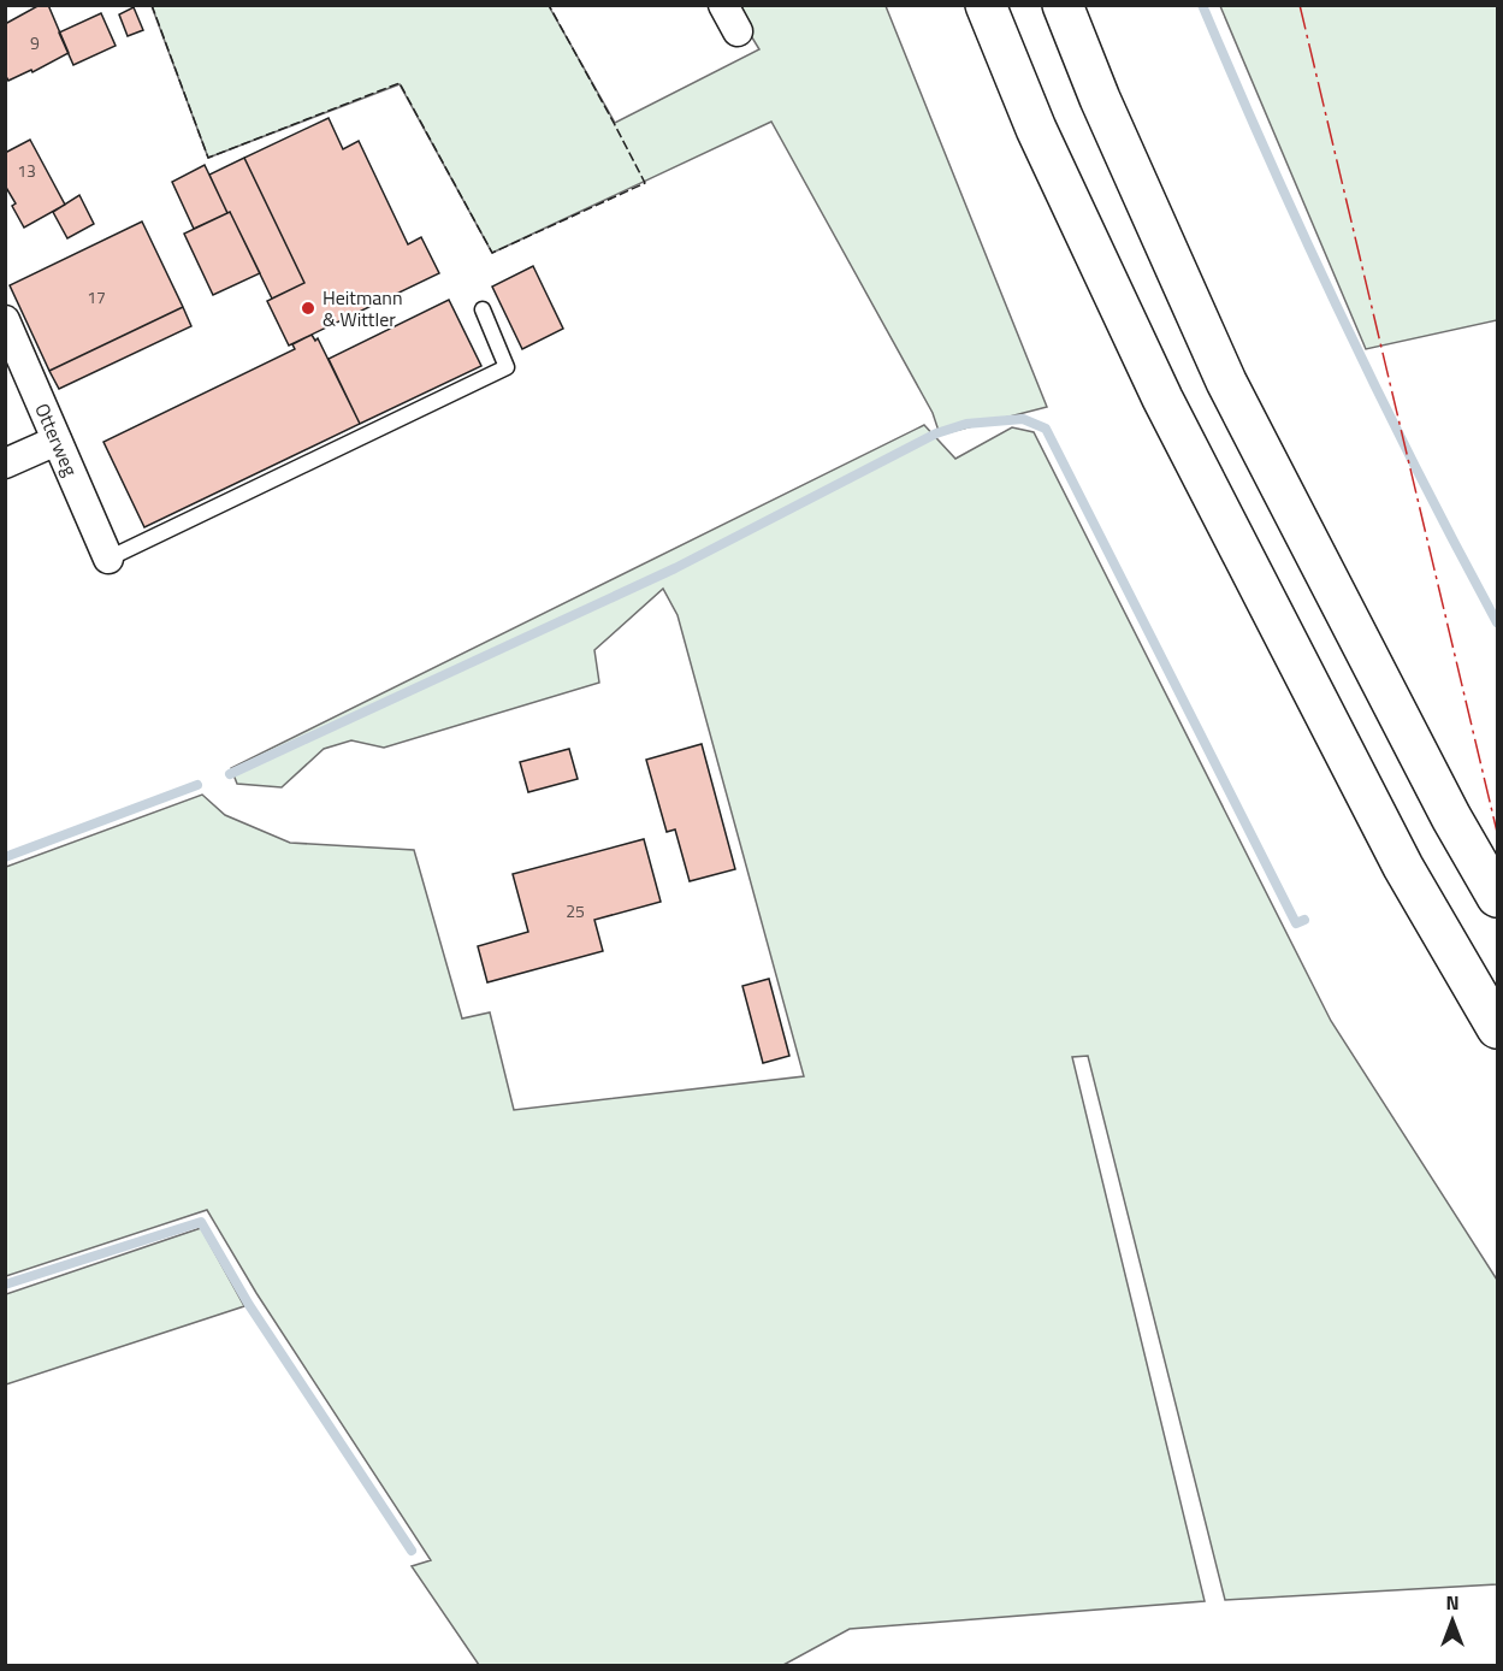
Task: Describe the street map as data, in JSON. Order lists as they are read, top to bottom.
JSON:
{
  "streets": {
    "street": ["Otterweg"]
  },
  "places": ["Heitmann & Wittler"],
  "house_numbers": [
    "9",
    "13",
    "17",
    "25"
  ],
  "north": "top"
}
